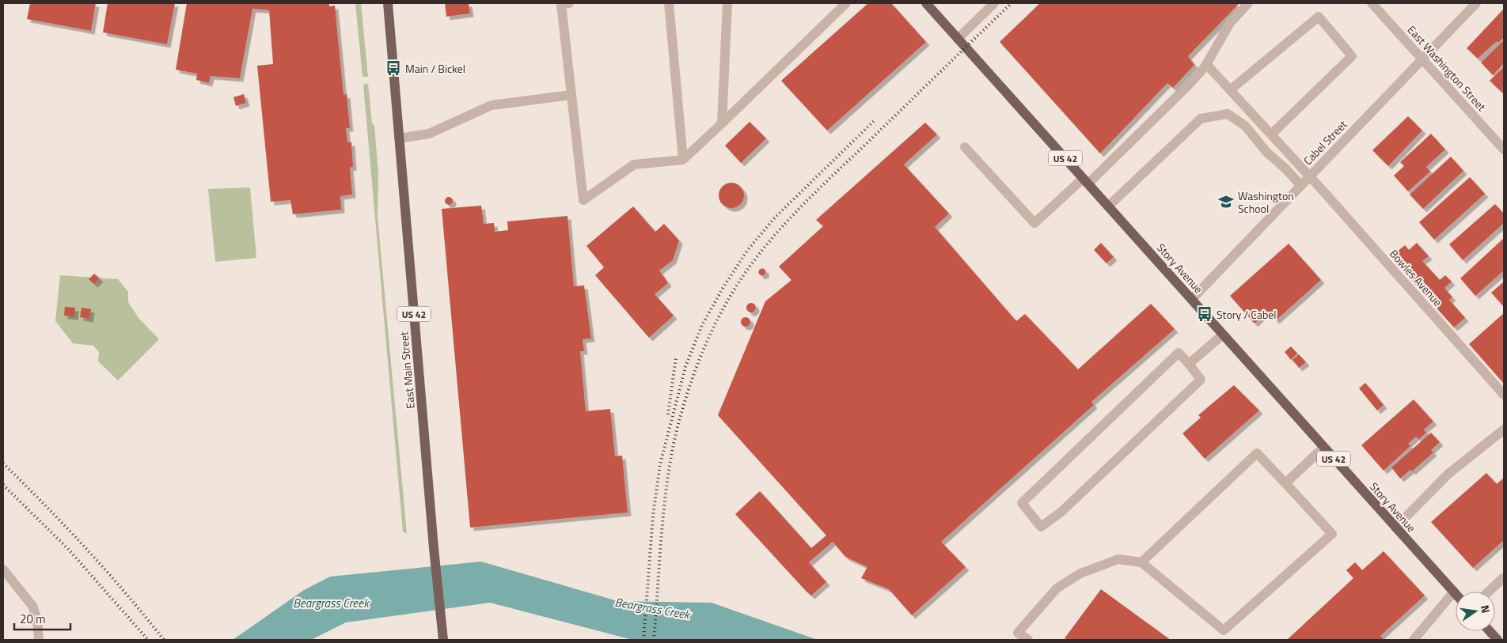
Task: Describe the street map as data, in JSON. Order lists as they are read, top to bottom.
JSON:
{
  "streets": {
    "main road": ["US 42", "Story Avenue", "East Main Street"],
    "street": ["East Washington Street", "Cabel Street", "Bowles Avenue"]
  },
  "crossings": [
    ["East Washington Street", "Cabel Street"],
    ["Cabel Street", "Story Avenue"],
    ["Cabel Street", "Bowles Avenue"]
  ],
  "water": ["Beargrass Creek"],
  "places": {
    "bus stop": ["Main / Bickel", "Story / Cabel"],
    "school or university": ["Washington School"]
  },
  "scale_bar": "20 m",
  "north": "right"
}
